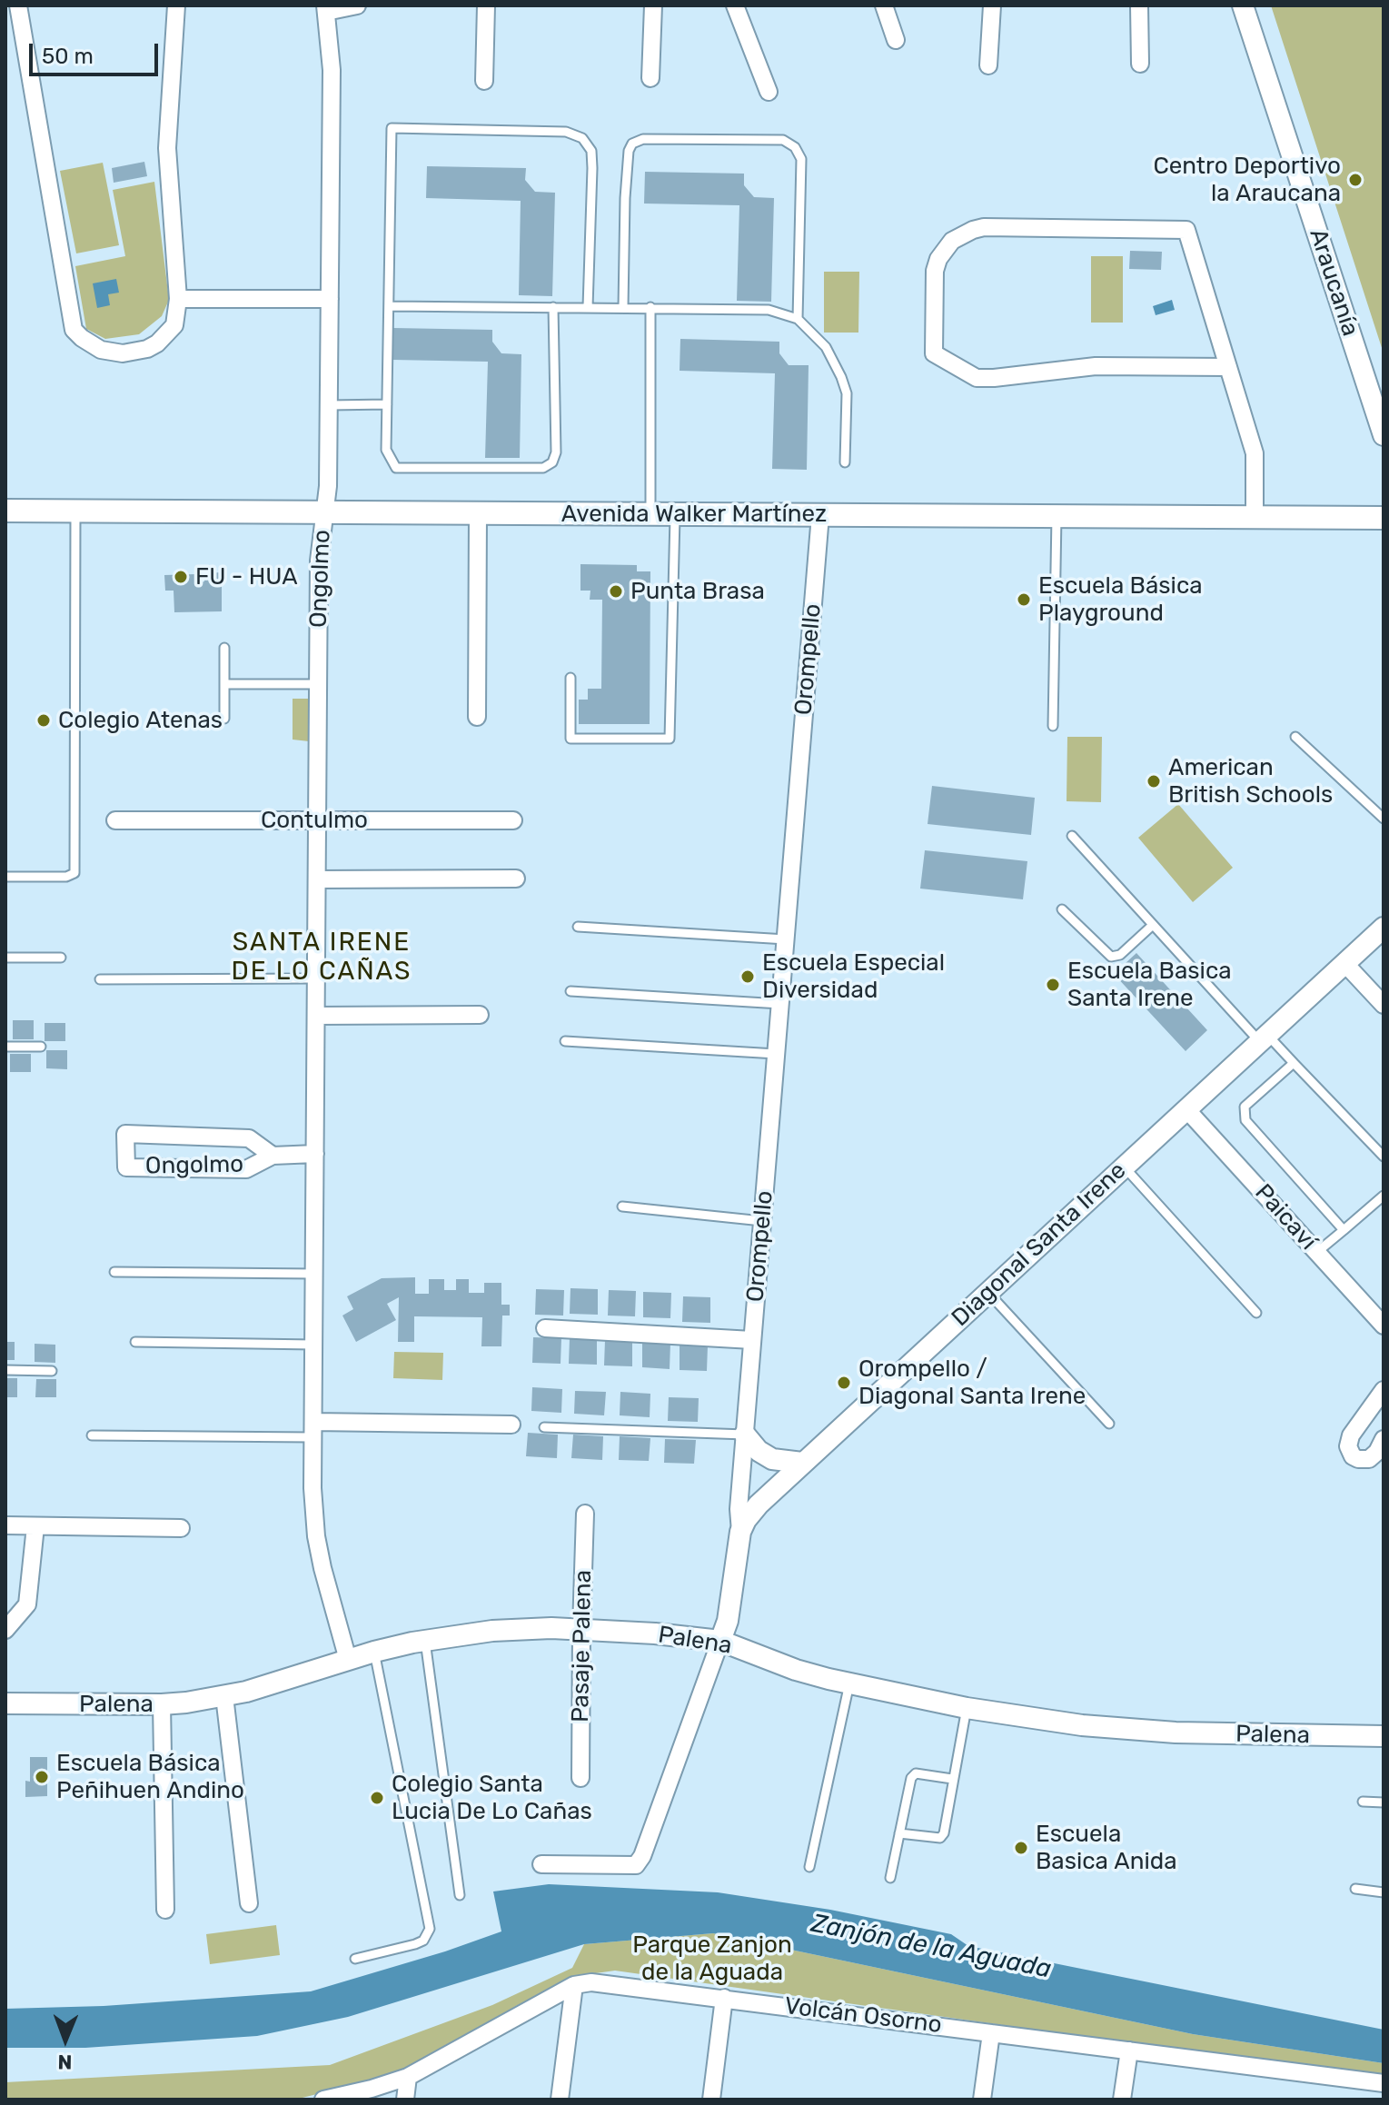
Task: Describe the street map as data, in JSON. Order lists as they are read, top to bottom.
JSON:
{
  "streets": {
    "main road": ["Avenida Walker Martínez"],
    "street": [
      "Araucanía",
      "Ongolmo",
      "Orompello",
      "Contulmo",
      "Paicaví",
      "Diagonal Santa Irene",
      "Palena",
      "Pasaje Palena",
      "Volcán Osorno"
    ]
  },
  "crossings": [
    ["Avenida Walker Martínez", "Ongolmo"],
    ["Avenida Walker Martínez", "Orompello"],
    ["Ongolmo", "Contulmo"],
    ["Ongolmo", "Palena"],
    ["Orompello", "Diagonal Santa Irene"],
    ["Orompello", "Palena"],
    ["Paicaví", "Diagonal Santa Irene"],
    ["Palena", "Pasaje Palena"]
  ],
  "districts": ["SANTA IRENE DE LO CAÑAS"],
  "water": ["Zanjón de la Aguada"],
  "parks": ["Parque Zanjon de la Aguada"],
  "places": [
    "Centro Deportivo la Araucana",
    "FU - HUA",
    "Punta Brasa",
    "Escuela Básica Playground",
    "Colegio Atenas",
    "American British Schools",
    "Escuela Especial Diversidad",
    "Escuela Basica Santa Irene",
    "Orompello / Diagonal Santa Irene",
    "Escuela Básica Peñihuen Andino",
    "Colegio Santa Lucia De Lo Cañas",
    "Escuela Basica Anida"
  ],
  "scale_bar": "50 m",
  "north": "bottom"
}
